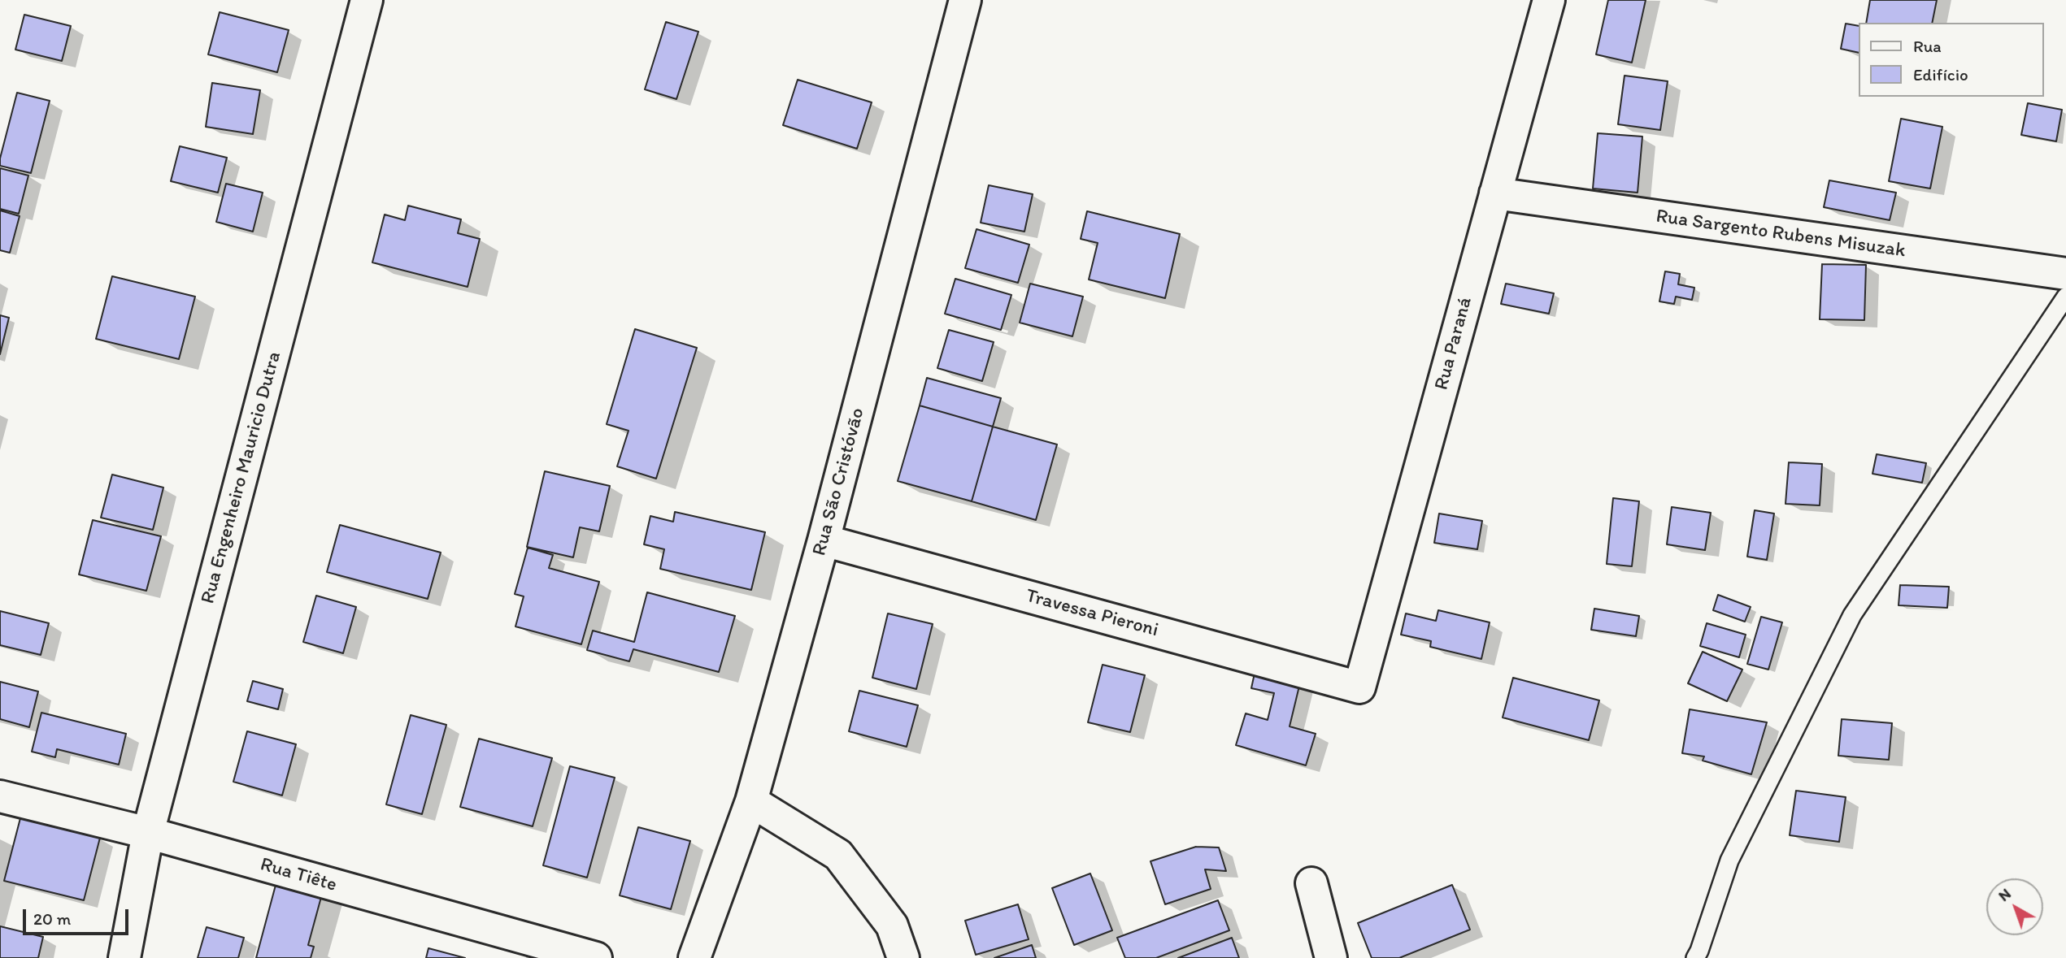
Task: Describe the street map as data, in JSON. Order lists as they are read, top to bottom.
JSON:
{
  "streets": {
    "street": [
      "Rua Sargento Rubens Misuzak",
      "Rua Paraná",
      "Rua Engenheiro Mauricio Dutra",
      "Rua São Cristóvão",
      "Travessa Pieroni",
      "Rua Tiête"
    ]
  },
  "crossings": [
    ["Rua Sargento Rubens Misuzak", "Rua Paraná"],
    ["Rua Paraná", "Travessa Pieroni"],
    ["Rua Engenheiro Mauricio Dutra", "Rua Tiête"],
    ["Rua São Cristóvão", "Travessa Pieroni"]
  ],
  "legend": ["Rua", "Edifício"],
  "scale_bar": "20 m",
  "north": "top left"
}
